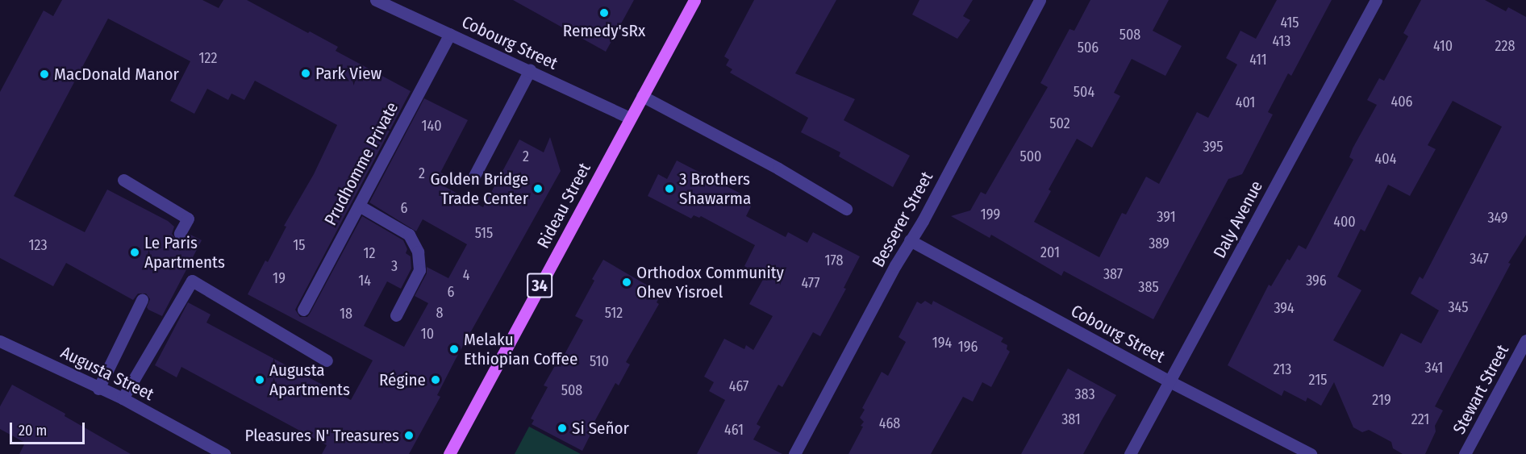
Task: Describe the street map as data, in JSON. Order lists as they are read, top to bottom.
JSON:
{
  "streets": {
    "main road": ["Rideau Street", "34"],
    "street": [
      "Cobourg Street",
      "Prudhomme Private",
      "Besserer Street",
      "Daly Avenue",
      "Augusta Street",
      "Stewart Street"
    ]
  },
  "crossings": [
    ["Cobourg Street", "Prudhomme Private"],
    ["Cobourg Street", "Rideau Street"],
    ["Cobourg Street", "Besserer Street"],
    ["Cobourg Street", "Daly Avenue"]
  ],
  "places": [
    "Remedy'sRx",
    "Park View",
    "MacDonald Manor",
    "Golden Bridge Trade Center",
    "3 Brothers Shawarma",
    "Le Paris Apartments",
    "Orthodox Community Ohev Yisroel",
    "Melaku Ethiopian Coffee",
    "Augusta Apartments",
    "Régine",
    "Si Señor",
    "Pleasures N' Treasures"
  ],
  "house_numbers": [
    "415",
    "508",
    "413",
    "410",
    "228",
    "506",
    "122",
    "411",
    "504",
    "406",
    "401",
    "502",
    "140",
    "395",
    "2",
    "500",
    "404",
    "2",
    "6",
    "199",
    "391",
    "349",
    "400",
    "515",
    "389",
    "123",
    "15",
    "201",
    "12",
    "347",
    "178",
    "3",
    "387",
    "4",
    "19",
    "14",
    "396",
    "477",
    "385",
    "6",
    "345",
    "394",
    "8",
    "512",
    "18",
    "10",
    "194",
    "196",
    "510",
    "341",
    "213",
    "215",
    "467",
    "508",
    "383",
    "219",
    "381",
    "221",
    "468",
    "461"
  ],
  "scale_bar": "20 m"
}
